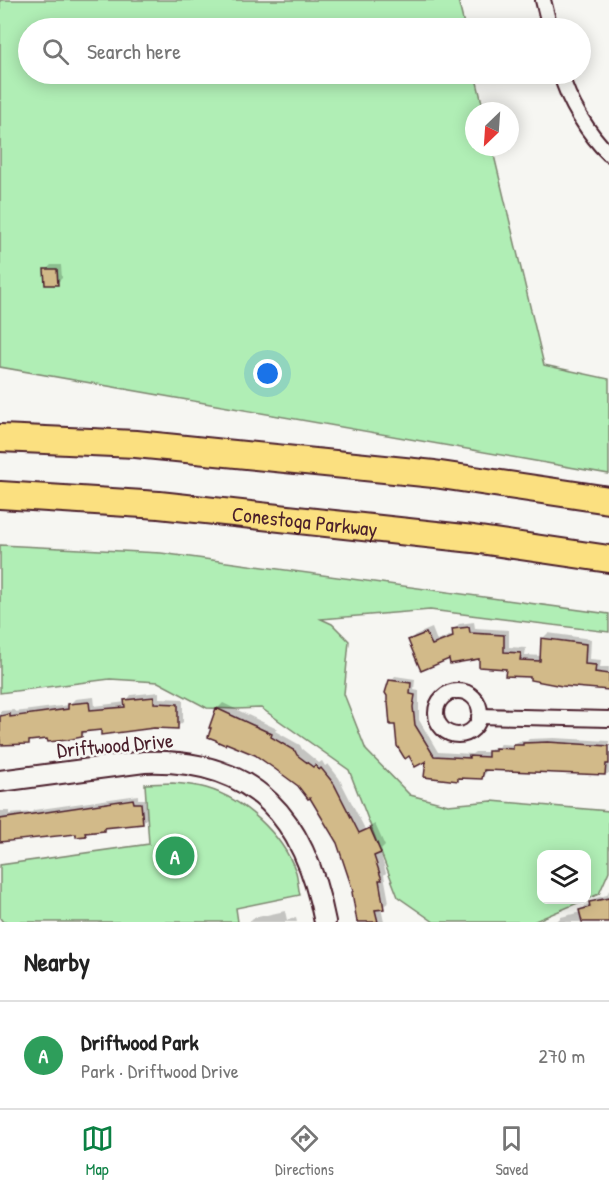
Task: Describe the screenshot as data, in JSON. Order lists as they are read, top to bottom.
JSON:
{
  "streets": {
    "highway": ["Conestoga Parkway"],
    "street": ["Driftwood Drive"]
  },
  "north": "bottom left",
  "page": {
    "search": "Search here",
    "pins": "A",
    "heading": "Nearby",
    "list": [
      {
        "mark": "A",
        "name": "Driftwood Park",
        "note": "Park · Driftwood Drive",
        "value": "270 m"
      }
    ],
    "nav": ["Map", "Directions", "Saved"]
  }
}
